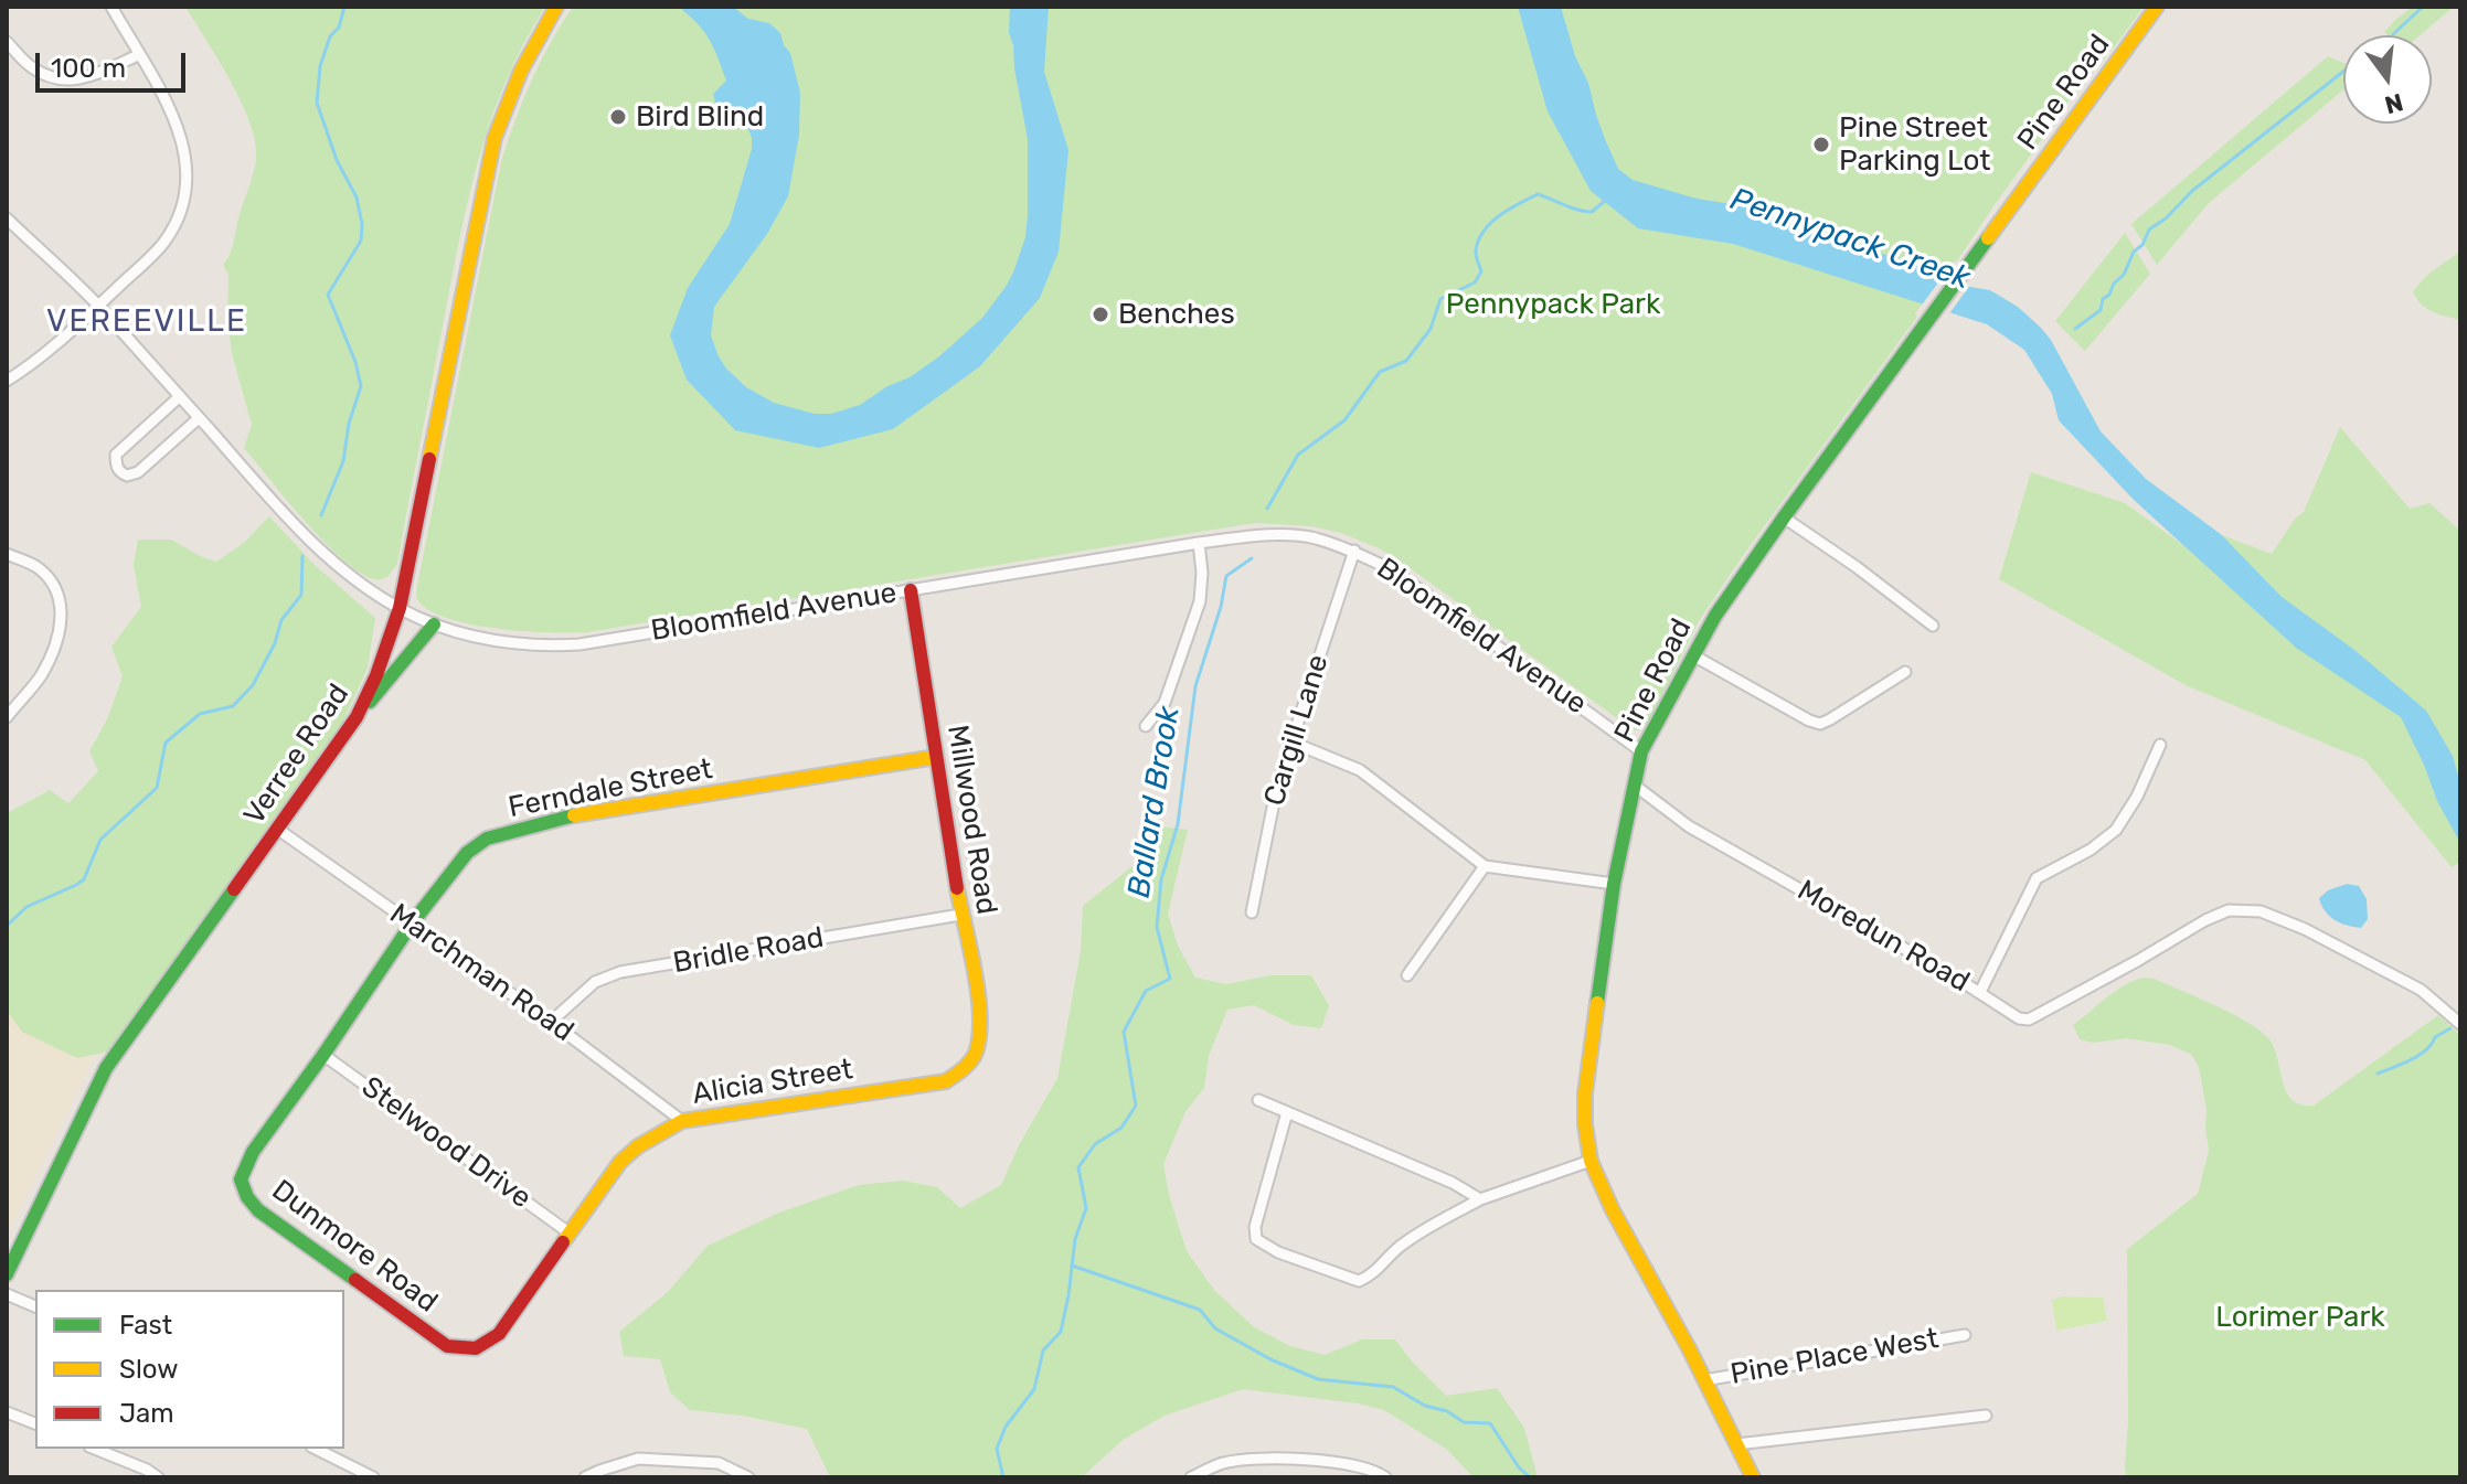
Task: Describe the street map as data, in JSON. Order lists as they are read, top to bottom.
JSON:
{
  "streets": {
    "street": [
      "Pine Road",
      "Bloomfield Avenue",
      "Cargill Lane",
      "Verree Road",
      "Ferndale Street",
      "Millwood Road",
      "Moredun Road",
      "Bridle Road",
      "Marchman Road",
      "Alicia Street",
      "Stelwood Drive",
      "Dunmore Road",
      "Pine Place West"
    ]
  },
  "crossings": [
    ["Pine Road", "Bloomfield Avenue"],
    ["Pine Road", "Moredun Road"],
    ["Pine Road", "Pine Place West"],
    ["Bloomfield Avenue", "Cargill Lane"],
    ["Bloomfield Avenue", "Verree Road"],
    ["Bloomfield Avenue", "Millwood Road"],
    ["Verree Road", "Marchman Road"],
    ["Ferndale Street", "Millwood Road"],
    ["Ferndale Street", "Marchman Road"],
    ["Ferndale Street", "Stelwood Drive"],
    ["Ferndale Street", "Dunmore Road"],
    ["Millwood Road", "Bridle Road"],
    ["Millwood Road", "Alicia Street"],
    ["Bridle Road", "Marchman Road"],
    ["Marchman Road", "Alicia Street"],
    ["Alicia Street", "Stelwood Drive"],
    ["Alicia Street", "Dunmore Road"]
  ],
  "districts": ["VEREEVILLE"],
  "water": ["Pennypack Creek", "Ballard Brook"],
  "parks": ["Pennypack Park", "Lorimer Park"],
  "places": ["Bird Blind", "Pine Street Parking Lot", "Benches"],
  "legend": ["Fast", "Slow", "Jam"],
  "scale_bar": "100 m",
  "north": "bottom"
}
